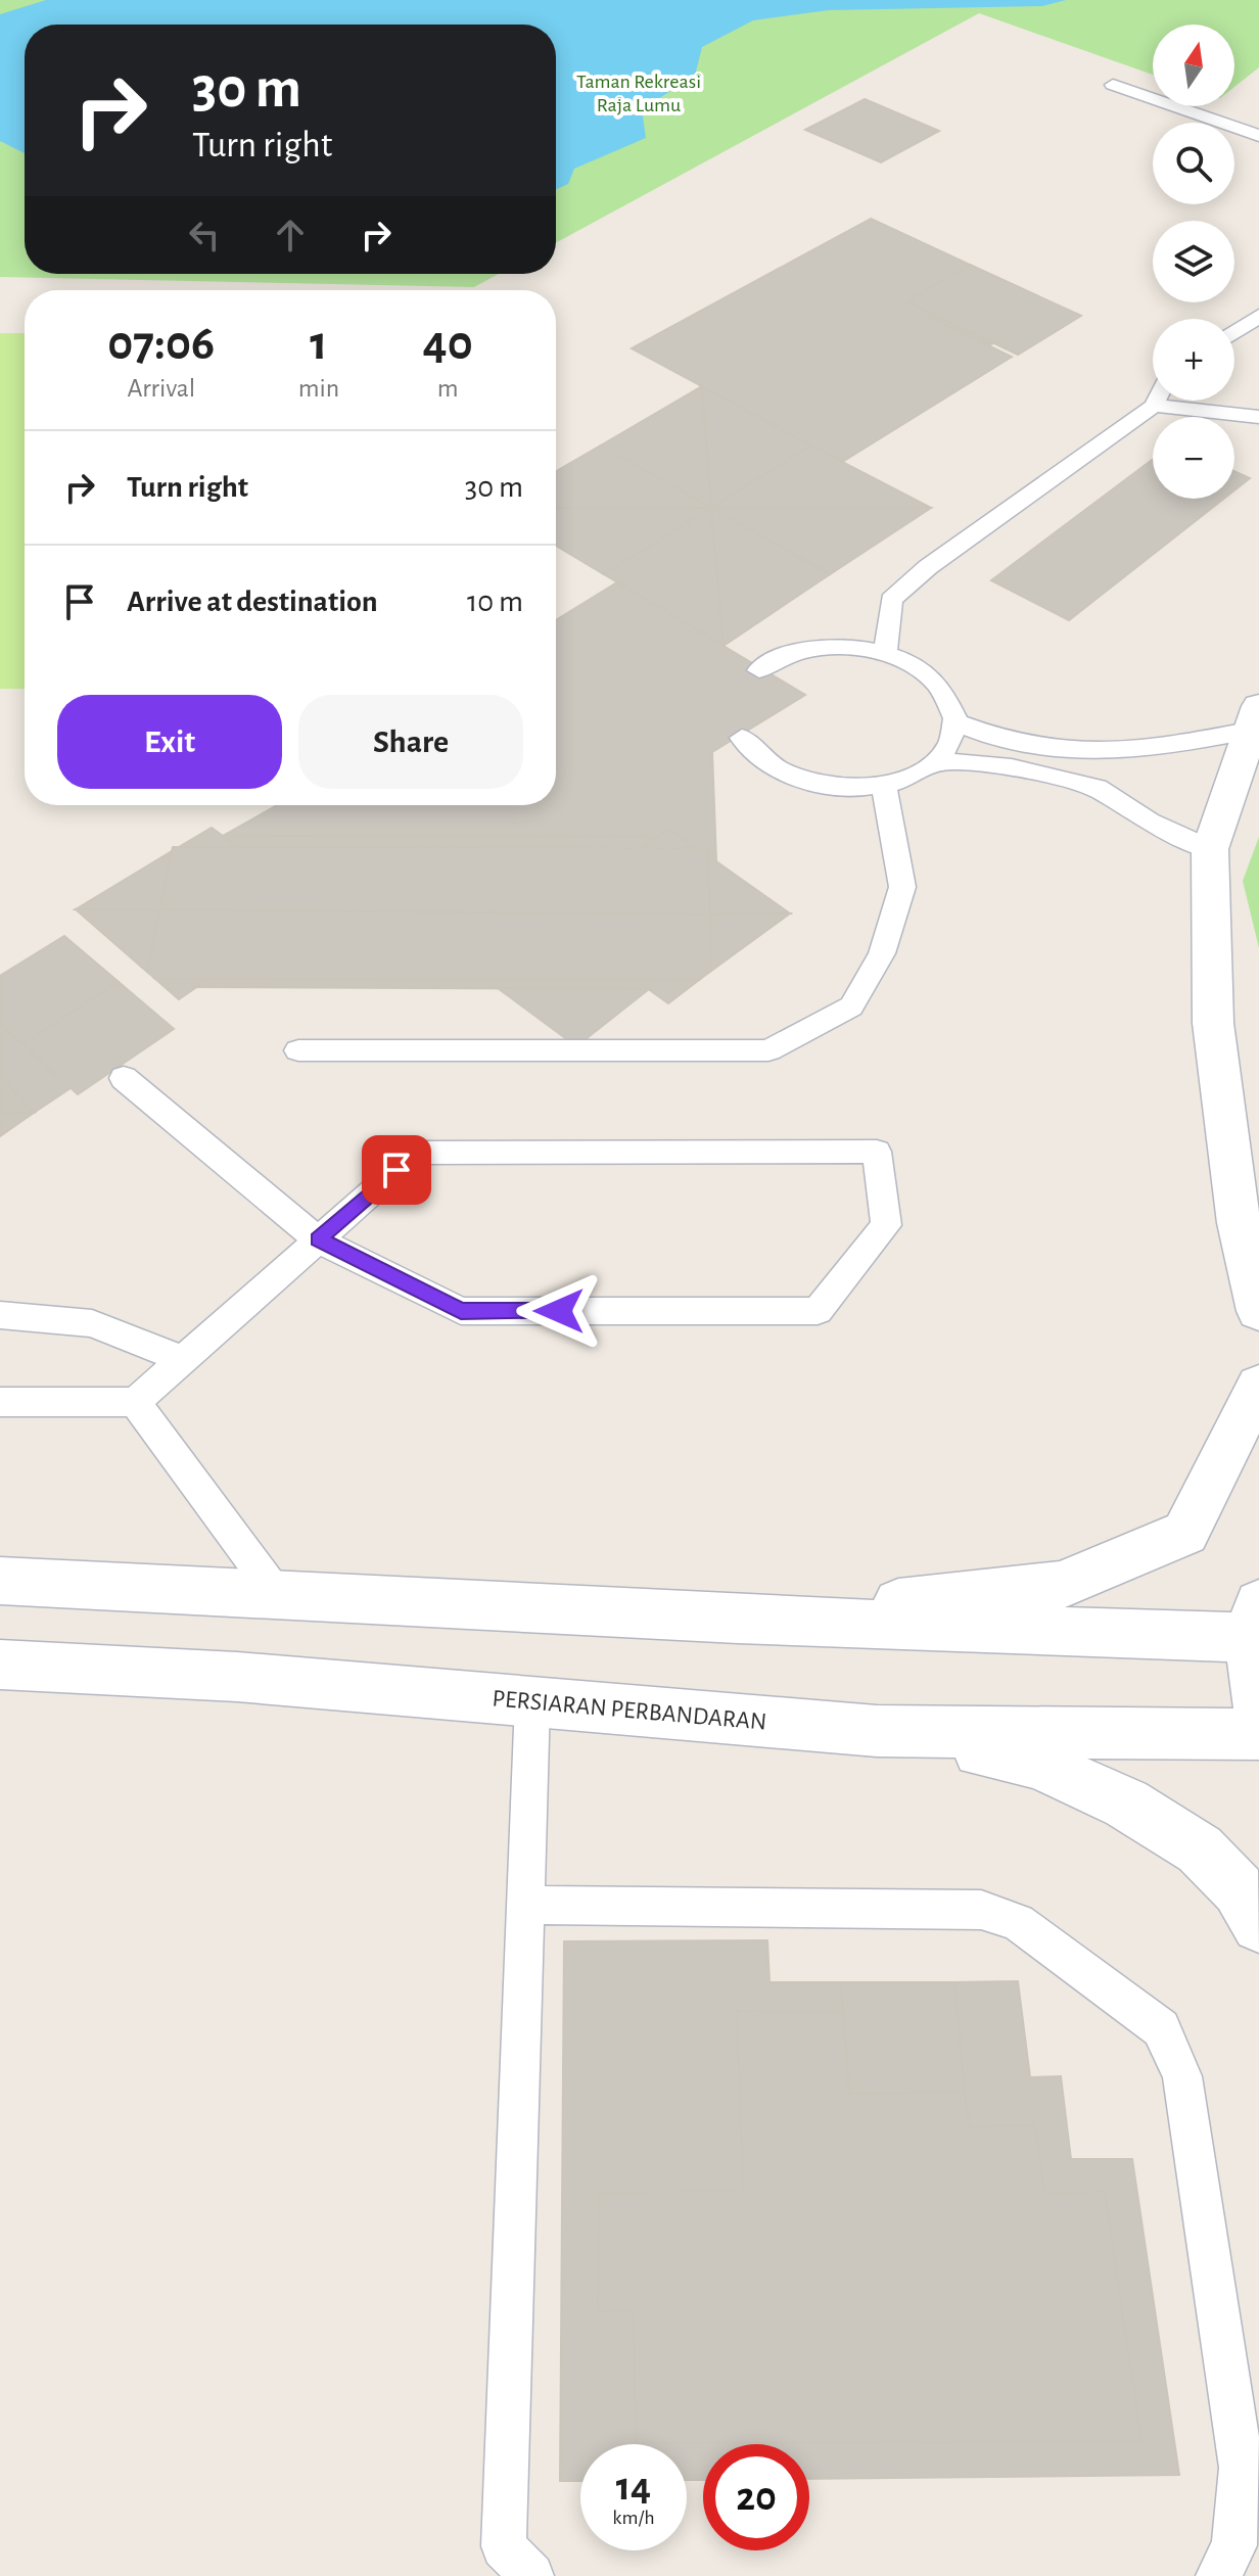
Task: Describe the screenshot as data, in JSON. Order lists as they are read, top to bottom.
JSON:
{
  "streets": {
    "main road": ["PERSIARAN PERBANDARAN"]
  },
  "parks": ["Taman Rekreasi Raja Lumu"],
  "north": "top",
  "page": {
    "map_buttons": ["+", "−"],
    "turn": ["30 m", "Turn right"],
    "eta": [
      "07:06",
      "Arrival",
      "1",
      "min",
      "40",
      "m"
    ],
    "list": [
      {
        "name": "Turn right",
        "value": "30 m"
      },
      {
        "name": "Arrive at destination",
        "value": "10 m"
      }
    ],
    "buttons": ["Exit", "Share"],
    "speed": "14 km/h",
    "limit": "20"
  }
}
